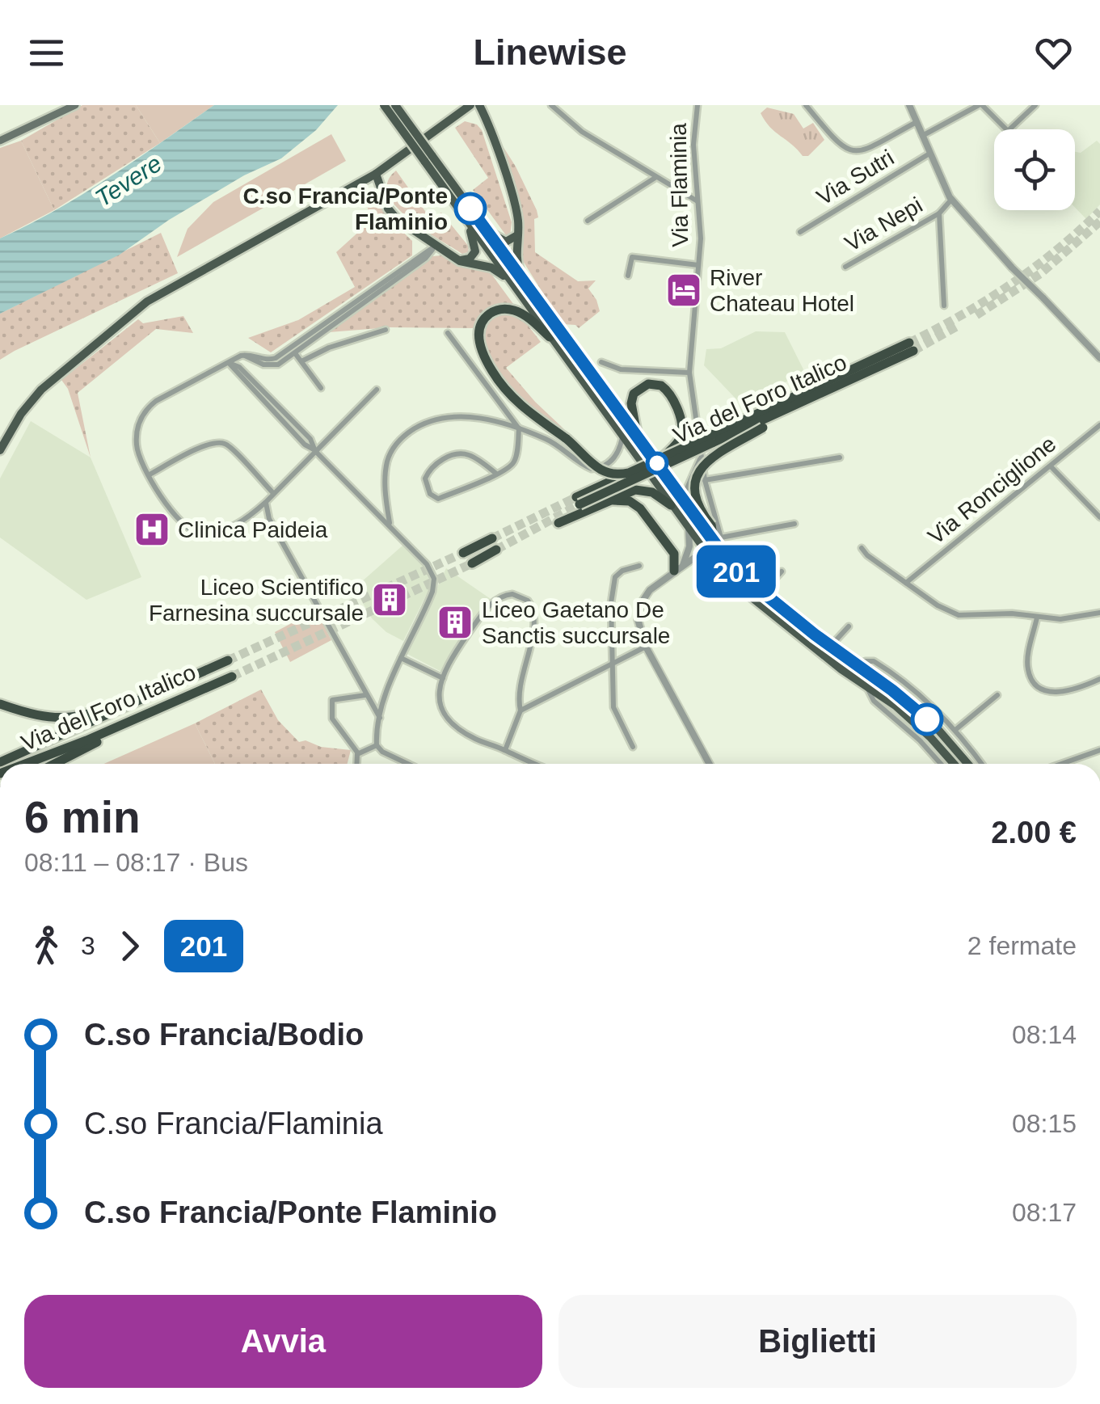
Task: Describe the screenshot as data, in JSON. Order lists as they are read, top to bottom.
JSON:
{
  "streets": {
    "highway": ["Via del Foro Italico"],
    "street": [
      "Via Sutri",
      "Via Flaminia",
      "Via Nepi",
      "Via Ronciglione"
    ]
  },
  "water": ["Tevere"],
  "places": {
    "other": ["C.so Francia/Ponte Flaminio"],
    "hotel": ["River Chateau Hotel"],
    "hospital": ["Clinica Paideia"],
    "building": ["Liceo Scientifico Farnesina succursale", "Liceo Gaetano De Sanctis succursale"]
  },
  "lines": ["bus line 201"],
  "page": {
    "header": "Linewise",
    "on_map": "201",
    "heading": ["6 min", "08:11 – 08:17 · Bus", "2.00 €"],
    "legs": ["3", "201", "2 fermate"],
    "list": [
      {
        "name": "C.so Francia/Bodio",
        "value": "08:14"
      },
      {
        "name": "C.so Francia/Flaminia",
        "value": "08:15"
      },
      {
        "name": "C.so Francia/Ponte Flaminio",
        "value": "08:17"
      }
    ],
    "buttons": ["Avvia", "Biglietti"]
  }
}
